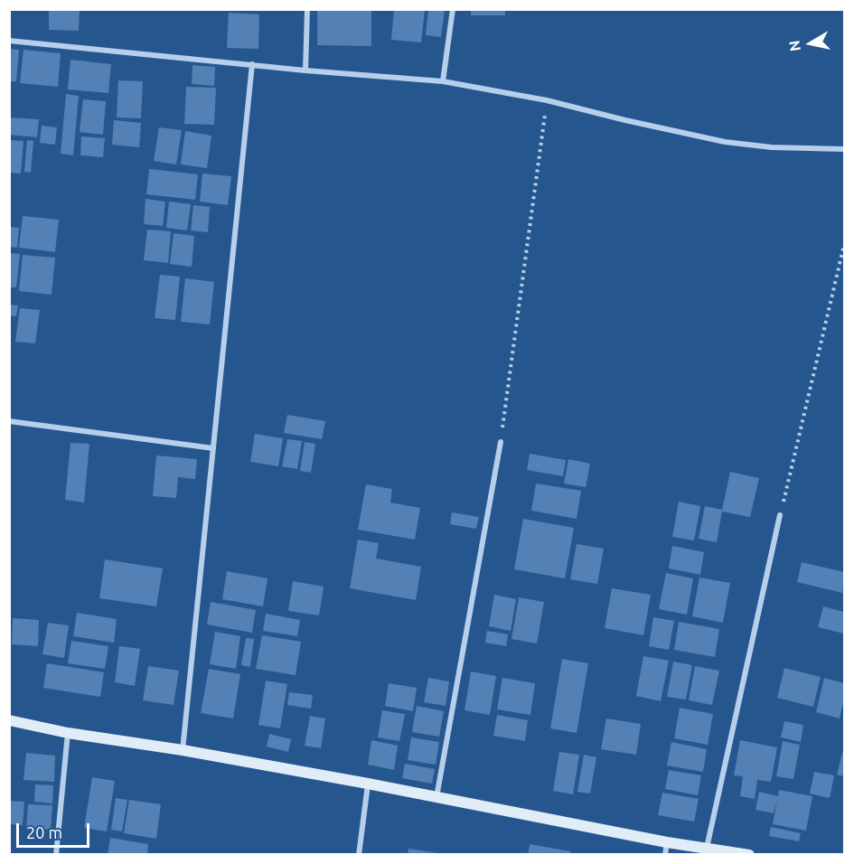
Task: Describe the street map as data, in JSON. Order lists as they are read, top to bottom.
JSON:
{
  "scale_bar": "20 m",
  "north": "left"
}
